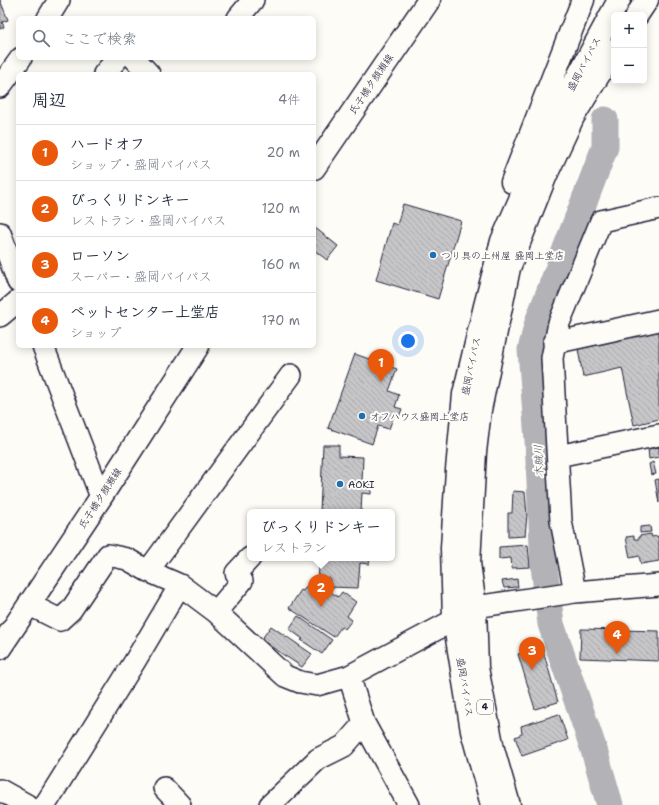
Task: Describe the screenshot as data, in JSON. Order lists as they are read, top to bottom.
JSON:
{
  "streets": {
    "main road": ["盛岡バイパス", "氏子橋夕顔瀬線", "4"]
  },
  "water": ["木賊川"],
  "places": ["つり具の上州屋 盛岡上堂店", "オフハウス盛岡上堂店", "AOKI"],
  "page": {
    "map_buttons": ["+", "−"],
    "search": "ここで検索",
    "heading": ["周辺", "4件"],
    "list": [
      {
        "mark": "1",
        "name": "ハードオフ",
        "note": "ショップ · 盛岡バイパス",
        "value": "20 m"
      },
      {
        "mark": "2",
        "name": "びっくりドンキー",
        "note": "レストラン · 盛岡バイパス",
        "value": "120 m"
      },
      {
        "mark": "3",
        "name": "ローソン",
        "note": "スーパー · 盛岡バイパス",
        "value": "160 m"
      },
      {
        "mark": "4",
        "name": "ペットセンター上堂店",
        "note": "ショップ",
        "value": "170 m"
      }
    ],
    "pins": [
      "1",
      "2",
      "4",
      "3"
    ],
    "popup": ["びっくりドンキー", "レストラン"]
  }
}
